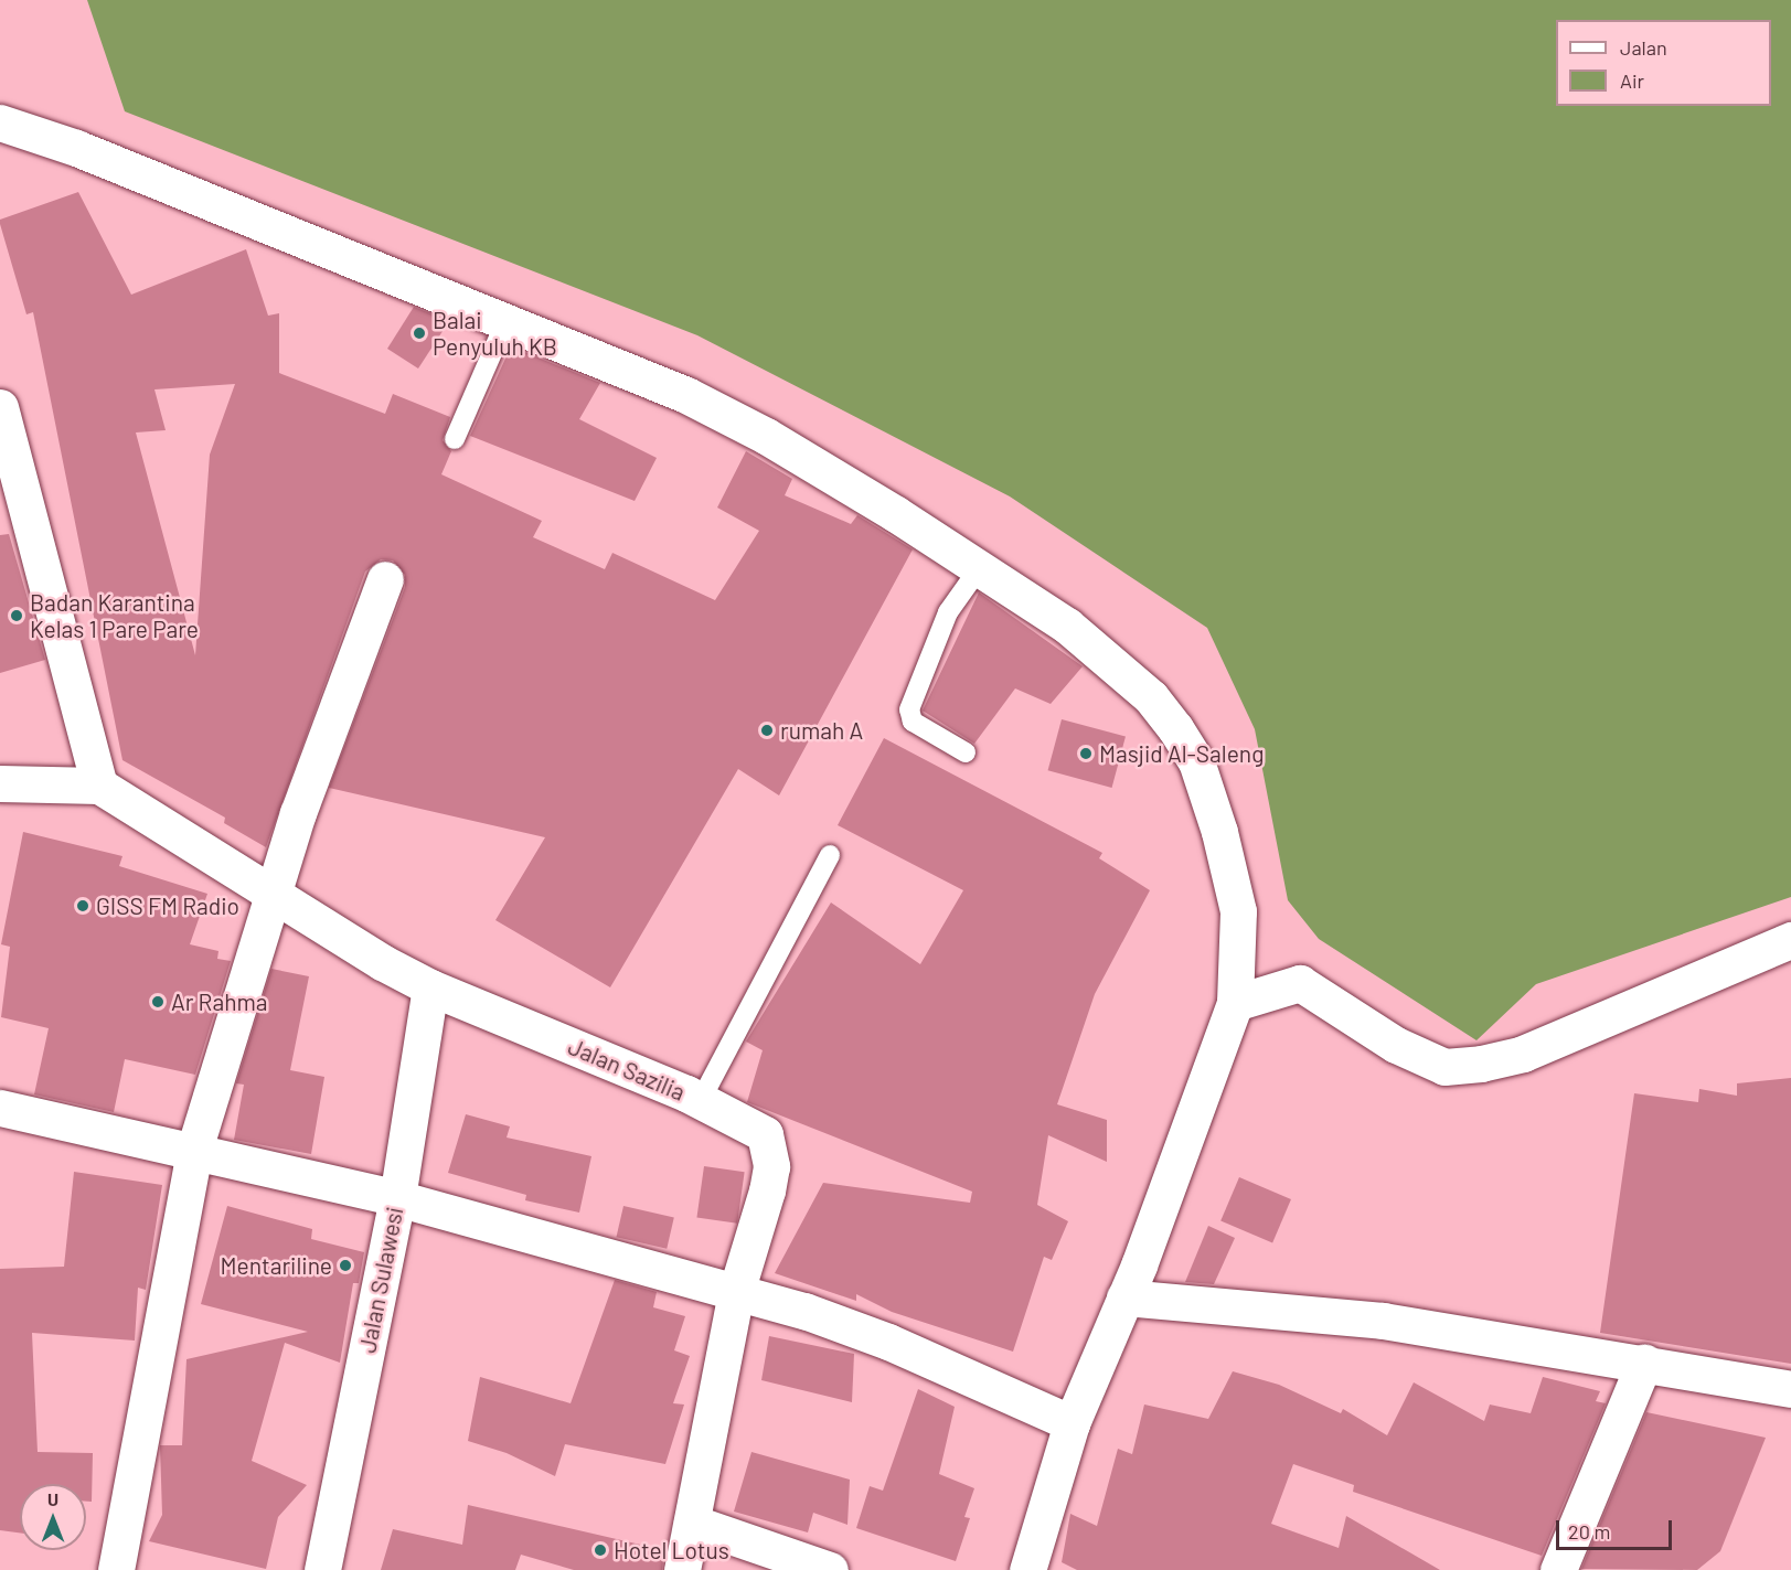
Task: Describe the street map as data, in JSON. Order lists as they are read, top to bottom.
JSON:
{
  "streets": {
    "street": ["Jalan Sazilia", "Jalan Sulawesi"]
  },
  "crossings": [
    ["Jalan Sazilia", "Jalan Sulawesi"]
  ],
  "places": [
    "Balai Penyuluh KB",
    "Badan Karantina Kelas 1 Pare Pare",
    "rumah A",
    "Masjid Al-Saleng",
    "GISS FM Radio",
    "Ar Rahma",
    "Mentariline",
    "Hotel Lotus"
  ],
  "legend": ["Jalan", "Air"],
  "scale_bar": "20 m",
  "north": "top"
}
